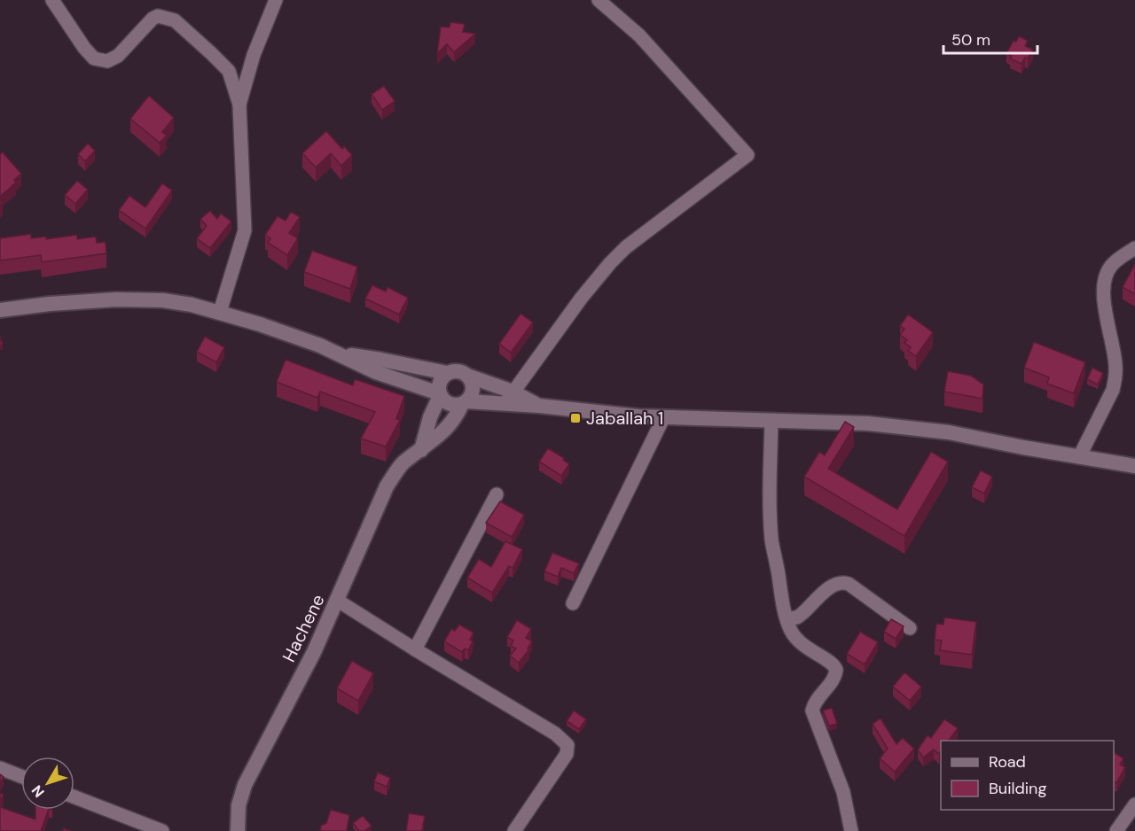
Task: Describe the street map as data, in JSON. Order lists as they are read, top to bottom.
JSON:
{
  "streets": {
    "main road": ["Hachene"]
  },
  "places": {
    "transit": ["Jaballah 1"]
  },
  "legend": ["Road", "Building"],
  "scale_bar": "50 m",
  "north": "bottom left"
}
